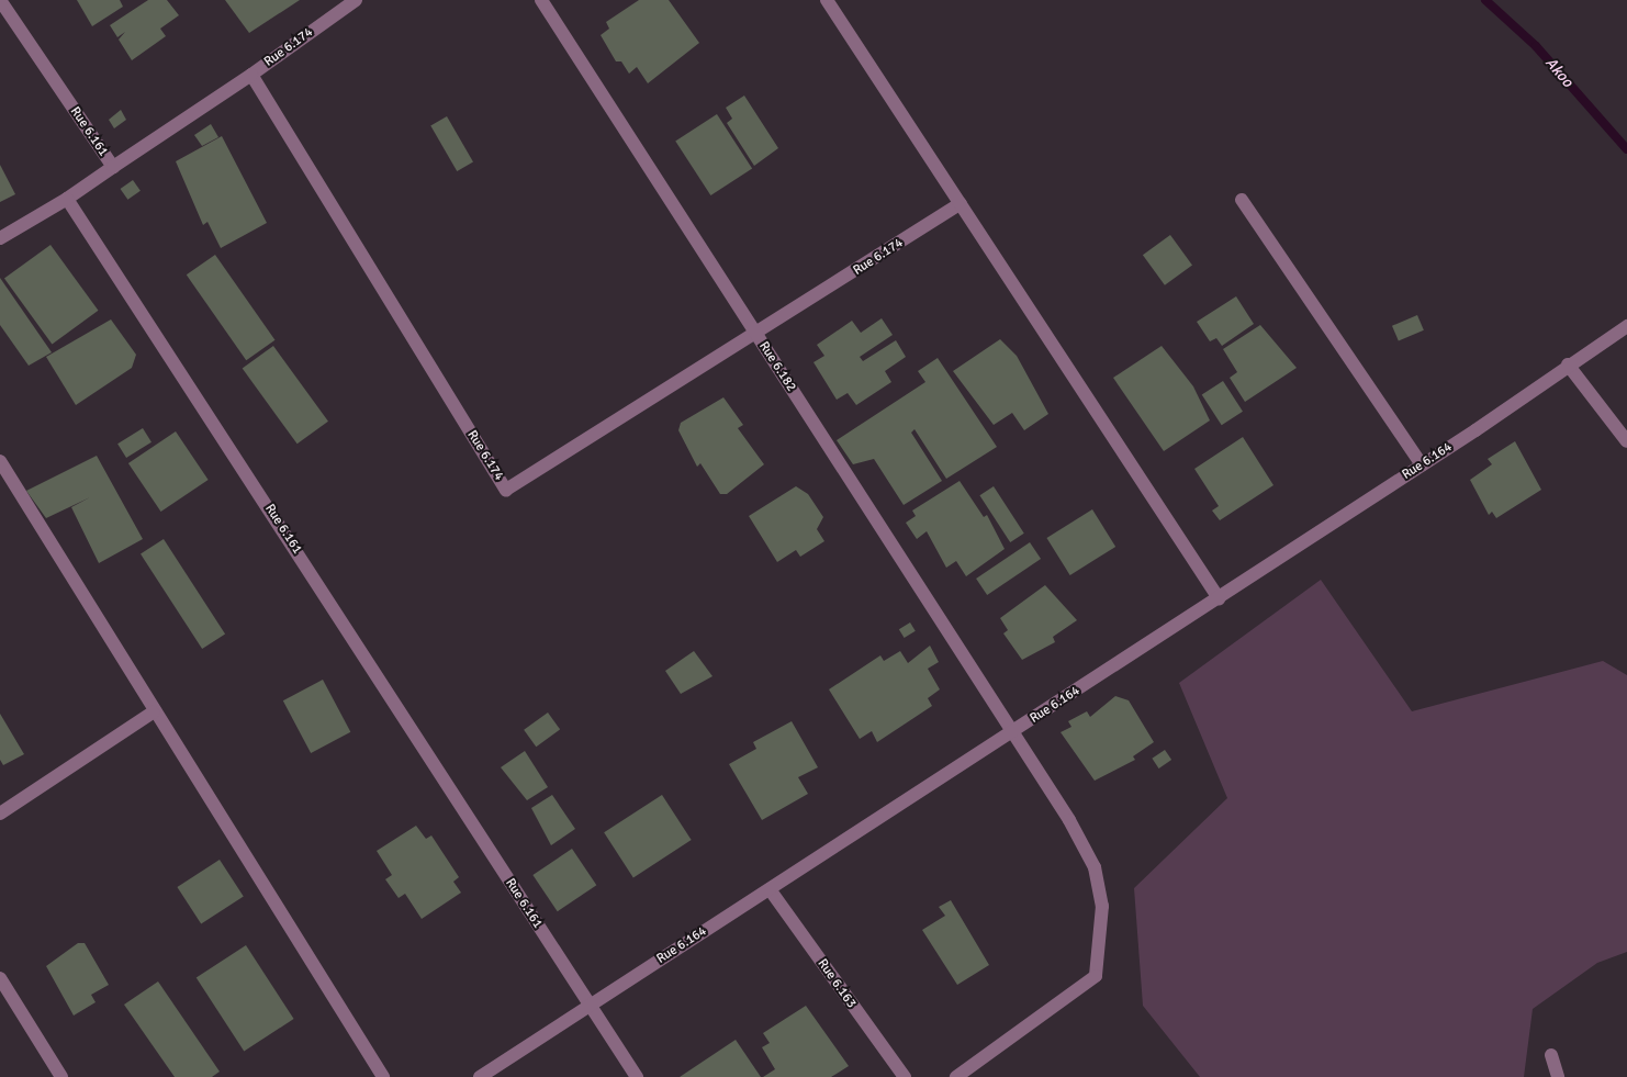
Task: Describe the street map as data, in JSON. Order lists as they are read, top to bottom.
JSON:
{
  "streets": {
    "street": [
      "Rue 6.174",
      "Rue 6.161",
      "Rue 6.182",
      "Rue 6.164",
      "Rue 6.163"
    ]
  },
  "crossings": [
    ["Rue 6.174", "Rue 6.182"],
    ["Rue 6.161", "Rue 6.164"],
    ["Rue 6.182", "Rue 6.164"],
    ["Rue 6.164", "Rue 6.163"]
  ],
  "water": ["Akoo"]
}
